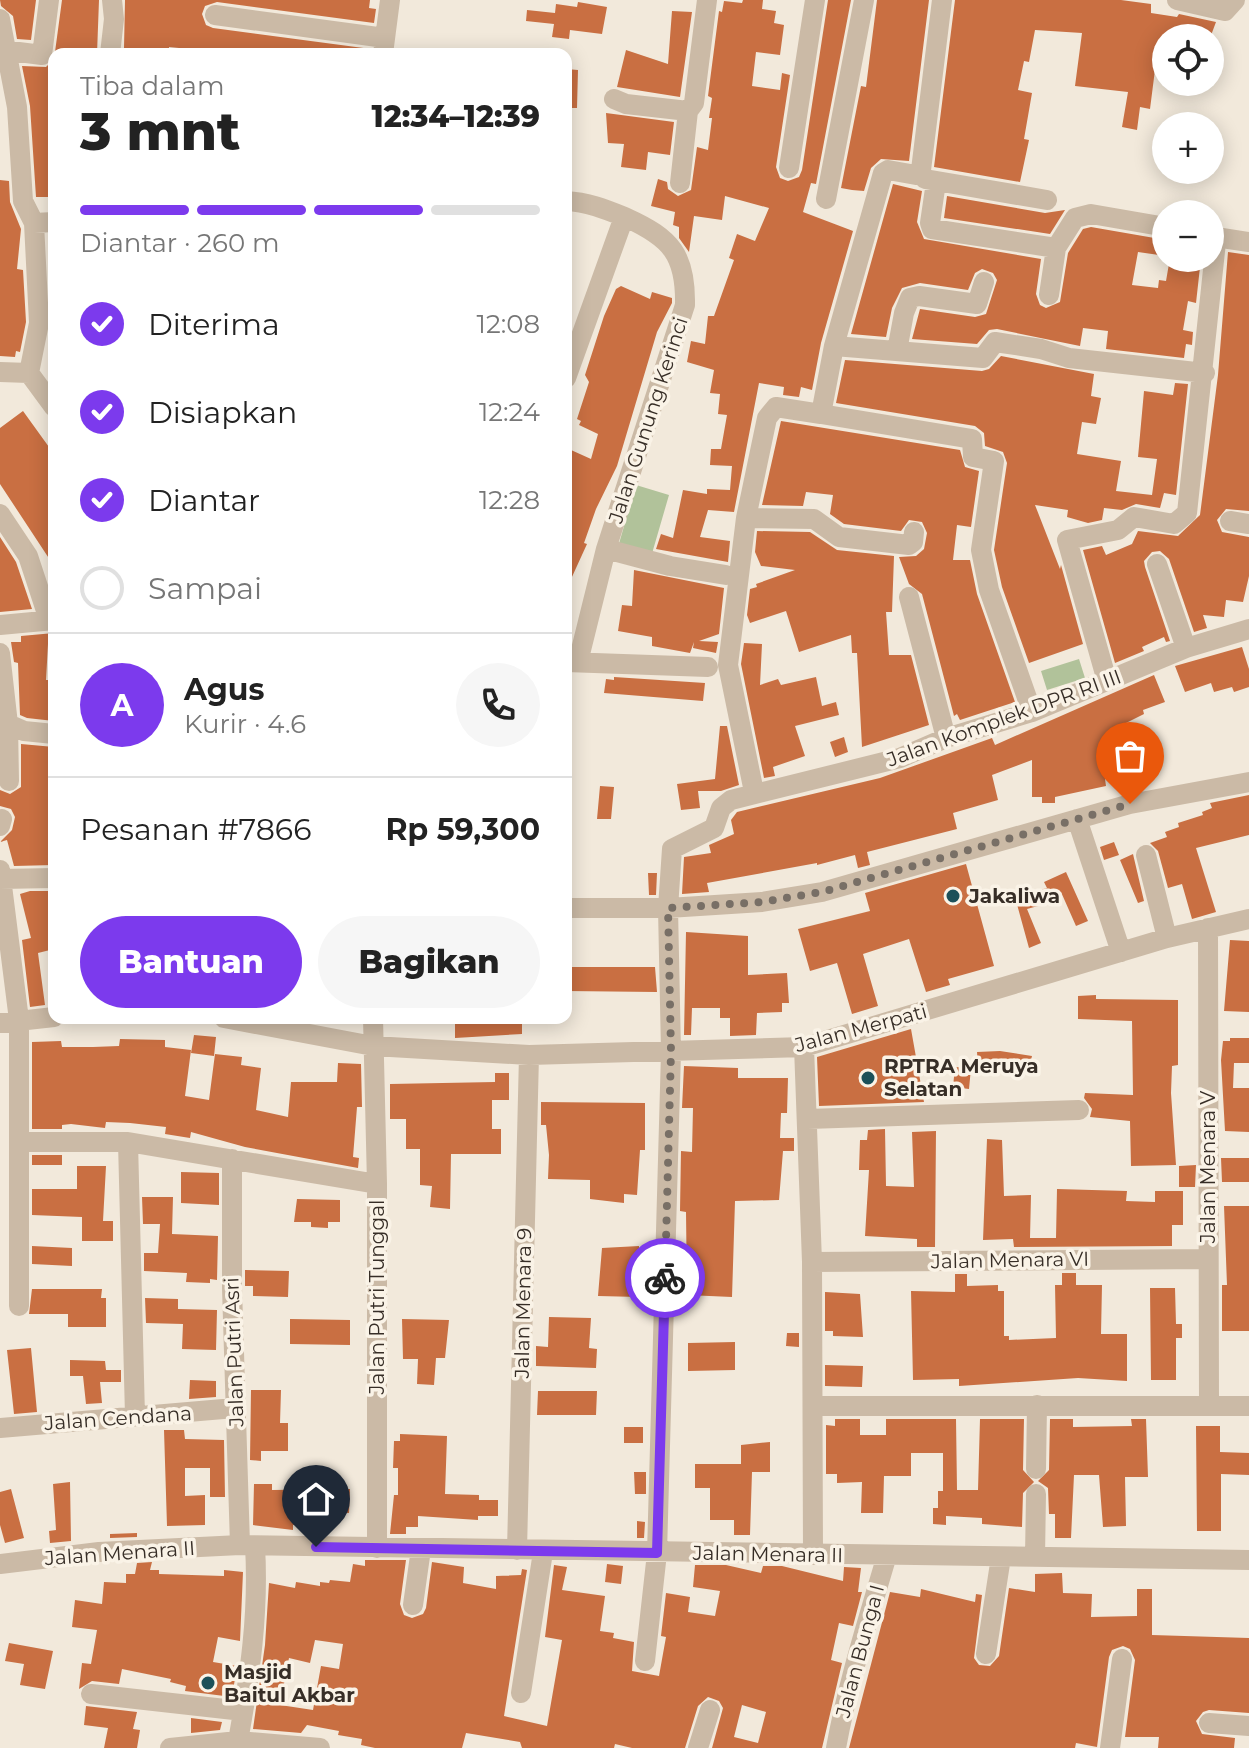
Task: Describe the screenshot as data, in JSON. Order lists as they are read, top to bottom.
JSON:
{
  "streets": {
    "street": [
      "Jalan Gunung Kerinci",
      "Jalan Komplek DPR RI III",
      "Jalan Merpati",
      "Jalan Menara V",
      "Jalan Menara VI",
      "Jalan Putri Tunggal",
      "Jalan Menara 9",
      "Jalan Putri Asri",
      "Jalan Cendana",
      "Jalan Menara II",
      "Jalan Bunga I"
    ]
  },
  "crossings": [
    ["Jalan Merpati", "Jalan Menara V"],
    ["Jalan Merpati", "Jalan Putri Tunggal"],
    ["Jalan Merpati", "Jalan Menara 9"],
    ["Jalan Menara V", "Jalan Menara VI"],
    ["Jalan Putri Tunggal", "Jalan Menara II"],
    ["Jalan Menara 9", "Jalan Menara II"],
    ["Jalan Putri Asri", "Jalan Cendana"],
    ["Jalan Putri Asri", "Jalan Menara II"],
    ["Jalan Menara II", "Jalan Bunga I"]
  ],
  "places": ["Jakaliwa", "RPTRA Meruya Selatan", "Masjid Baitul Akbar"],
  "page": {
    "map_buttons": ["+", "−"],
    "heading": ["3 mnt", "Tiba dalam", "12:34–12:39"],
    "panel": [
      "Agus",
      "Kurir · 4.6",
      "Pesanan #7866",
      "Rp 59,300"
    ],
    "bar": "Diantar · 260 m",
    "list": [
      ["Diterima", "12:08"],
      ["Disiapkan", "12:24"],
      ["Diantar", "12:28"],
      "Sampai"
    ],
    "round": "A",
    "buttons": ["Bantuan", "Bagikan"]
  }
}
